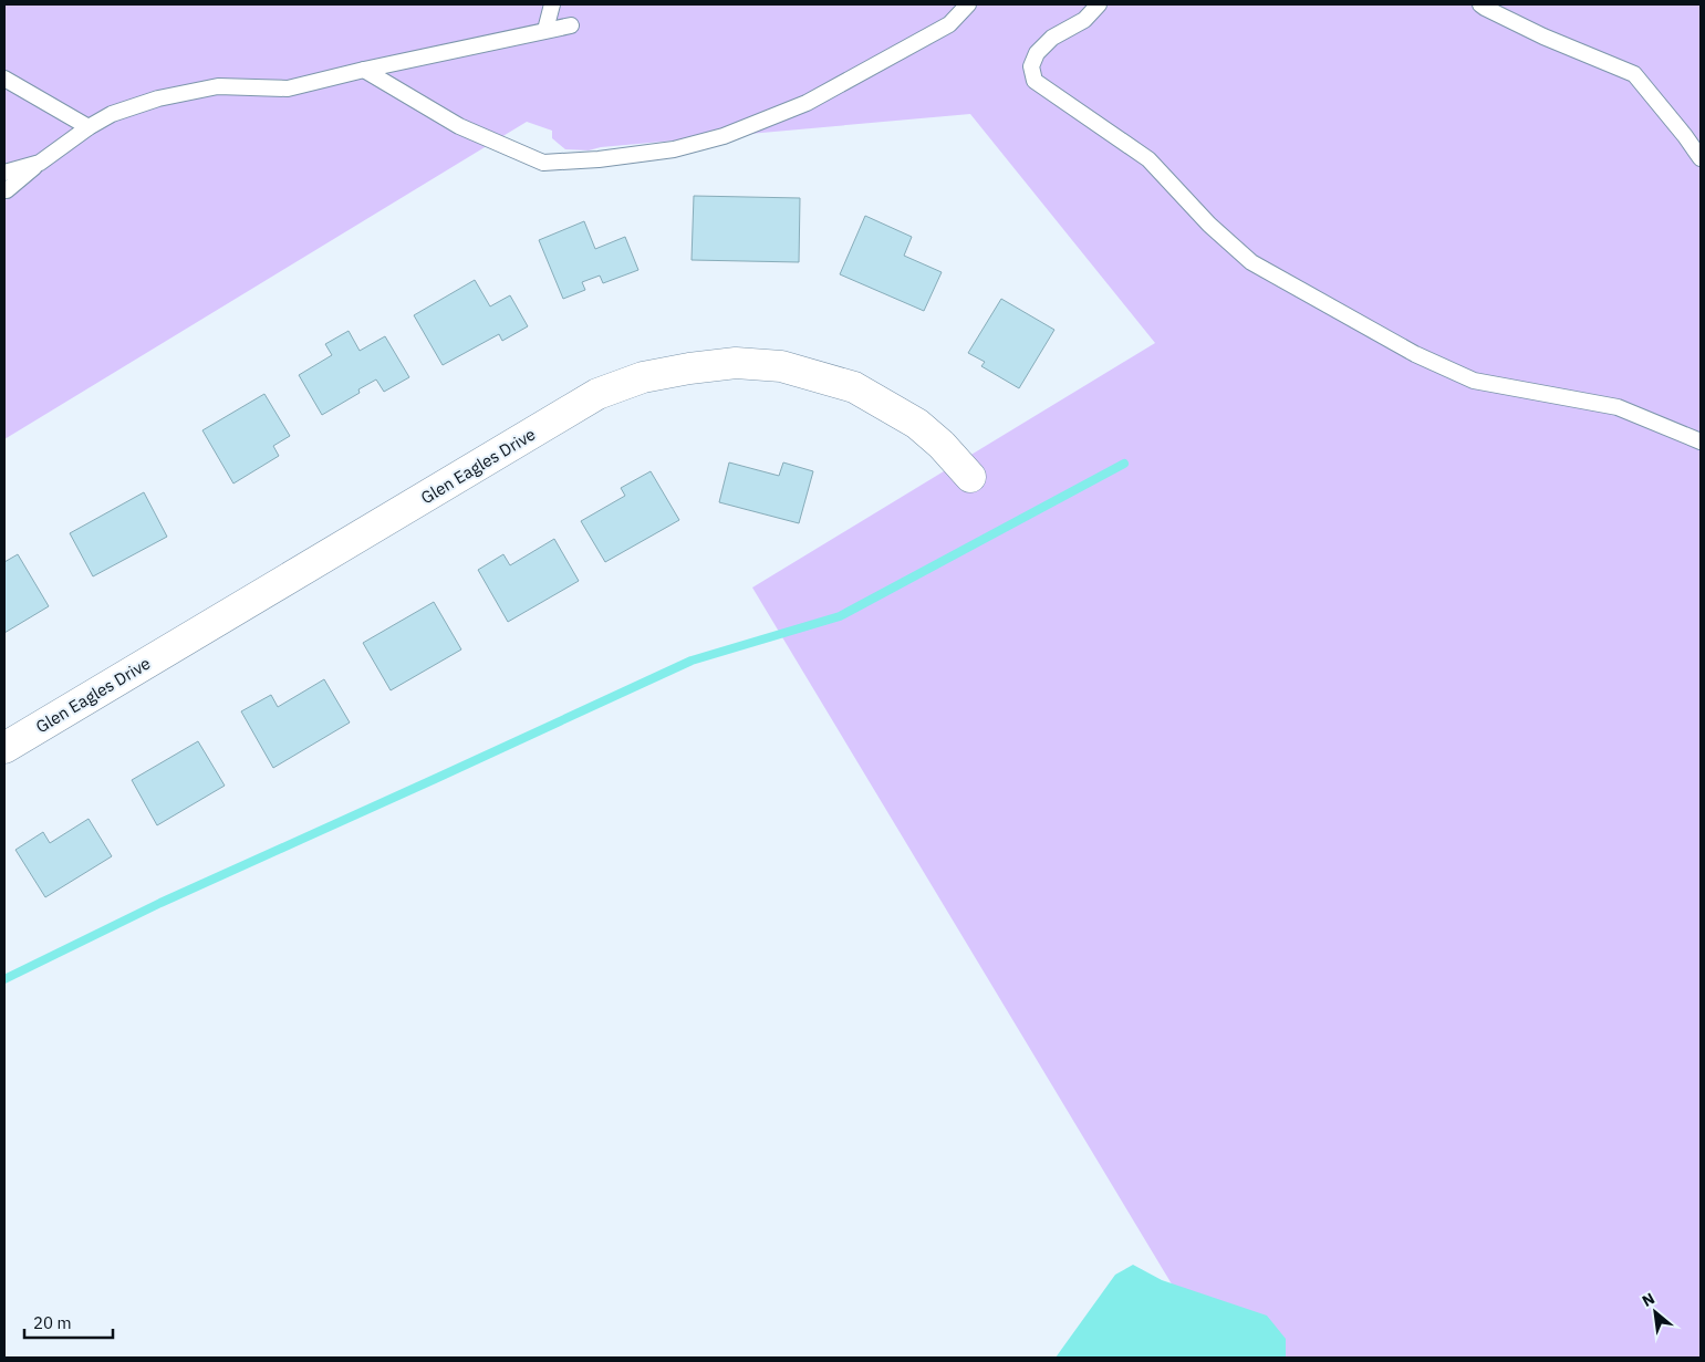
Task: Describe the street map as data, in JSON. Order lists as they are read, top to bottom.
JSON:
{
  "streets": {
    "street": ["Glen Eagles Drive"]
  },
  "scale_bar": "20 m",
  "north": "top left"
}
